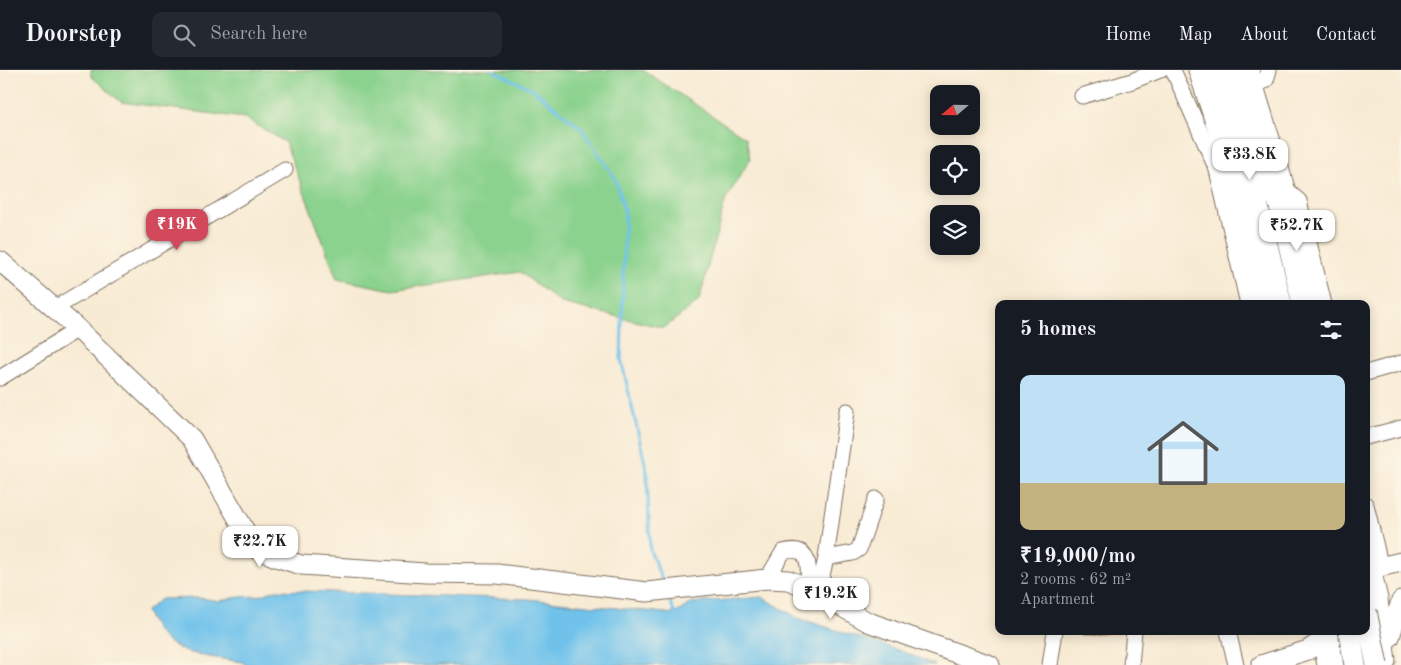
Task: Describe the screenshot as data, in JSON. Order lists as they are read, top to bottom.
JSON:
{
  "north": "left",
  "page": {
    "header": "Doorstep",
    "search": "Search here",
    "nav": [
      "Home",
      "Map",
      "About",
      "Contact"
    ],
    "price": [
      "₹33.8K",
      "₹19K",
      "₹52.7K",
      "₹22.7K",
      "₹19.2K"
    ],
    "heading": "5 homes",
    "list": [
      {
        "name": "₹19,000/mo",
        "note": "2 rooms · 62 m² · Apartment"
      }
    ]
  }
}
